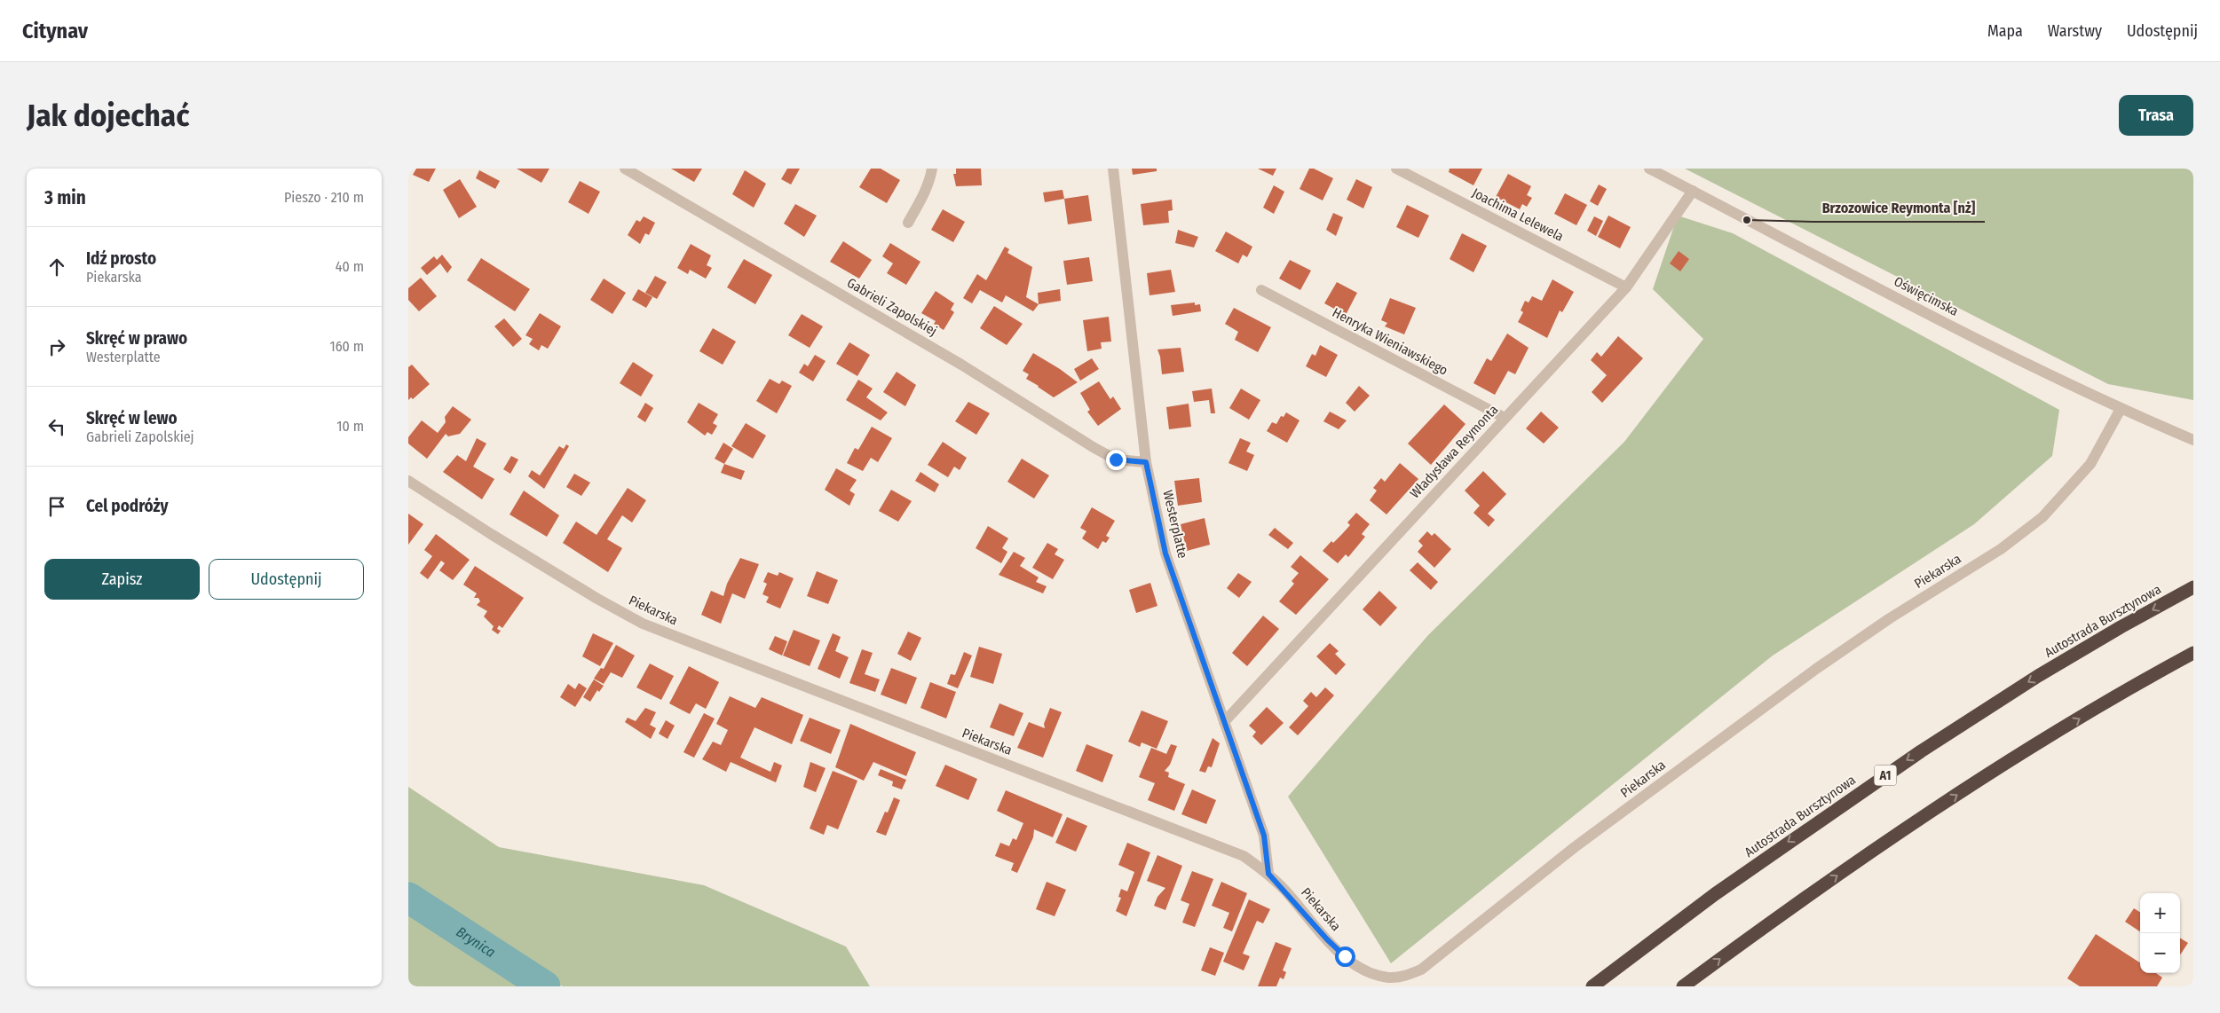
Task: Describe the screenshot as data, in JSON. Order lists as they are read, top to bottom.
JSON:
{
  "streets": {
    "highway": ["Autostrada Bursztynowa", "A1"],
    "street": [
      "Joachima Lelewela",
      "Oświęcimska",
      "Gabrieli Zapolskiej",
      "Henryka Wieniawskiego",
      "Władysława Reymonta",
      "Westerplatte",
      "Piekarska"
    ]
  },
  "crossings": [
    ["Joachima Lelewela", "Władysława Reymonta"],
    ["Oświęcimska", "Władysława Reymonta"],
    ["Oświęcimska", "Piekarska"],
    ["Gabrieli Zapolskiej", "Westerplatte"],
    ["Henryka Wieniawskiego", "Władysława Reymonta"],
    ["Władysława Reymonta", "Westerplatte"],
    ["Westerplatte", "Piekarska"]
  ],
  "water": ["Brynica"],
  "places": ["Brzozowice Reymonta [nż]"],
  "page": {
    "header": "Citynav",
    "nav": ["Mapa", "Warstwy", "Udostępnij"],
    "buttons": [
      "Trasa",
      ["Zapisz", "Udostępnij"]
    ],
    "title": "Jak dojechać",
    "heading": ["3 min", "Pieszo · 210 m"],
    "list": [
      ["Idź prosto", "Piekarska", "40 m"],
      ["Skręć w prawo", "Westerplatte", "160 m"],
      ["Skręć w lewo", "Gabrieli Zapolskiej", "10 m"],
      "Cel podróży"
    ],
    "map_buttons": ["+", "−"]
  }
}
